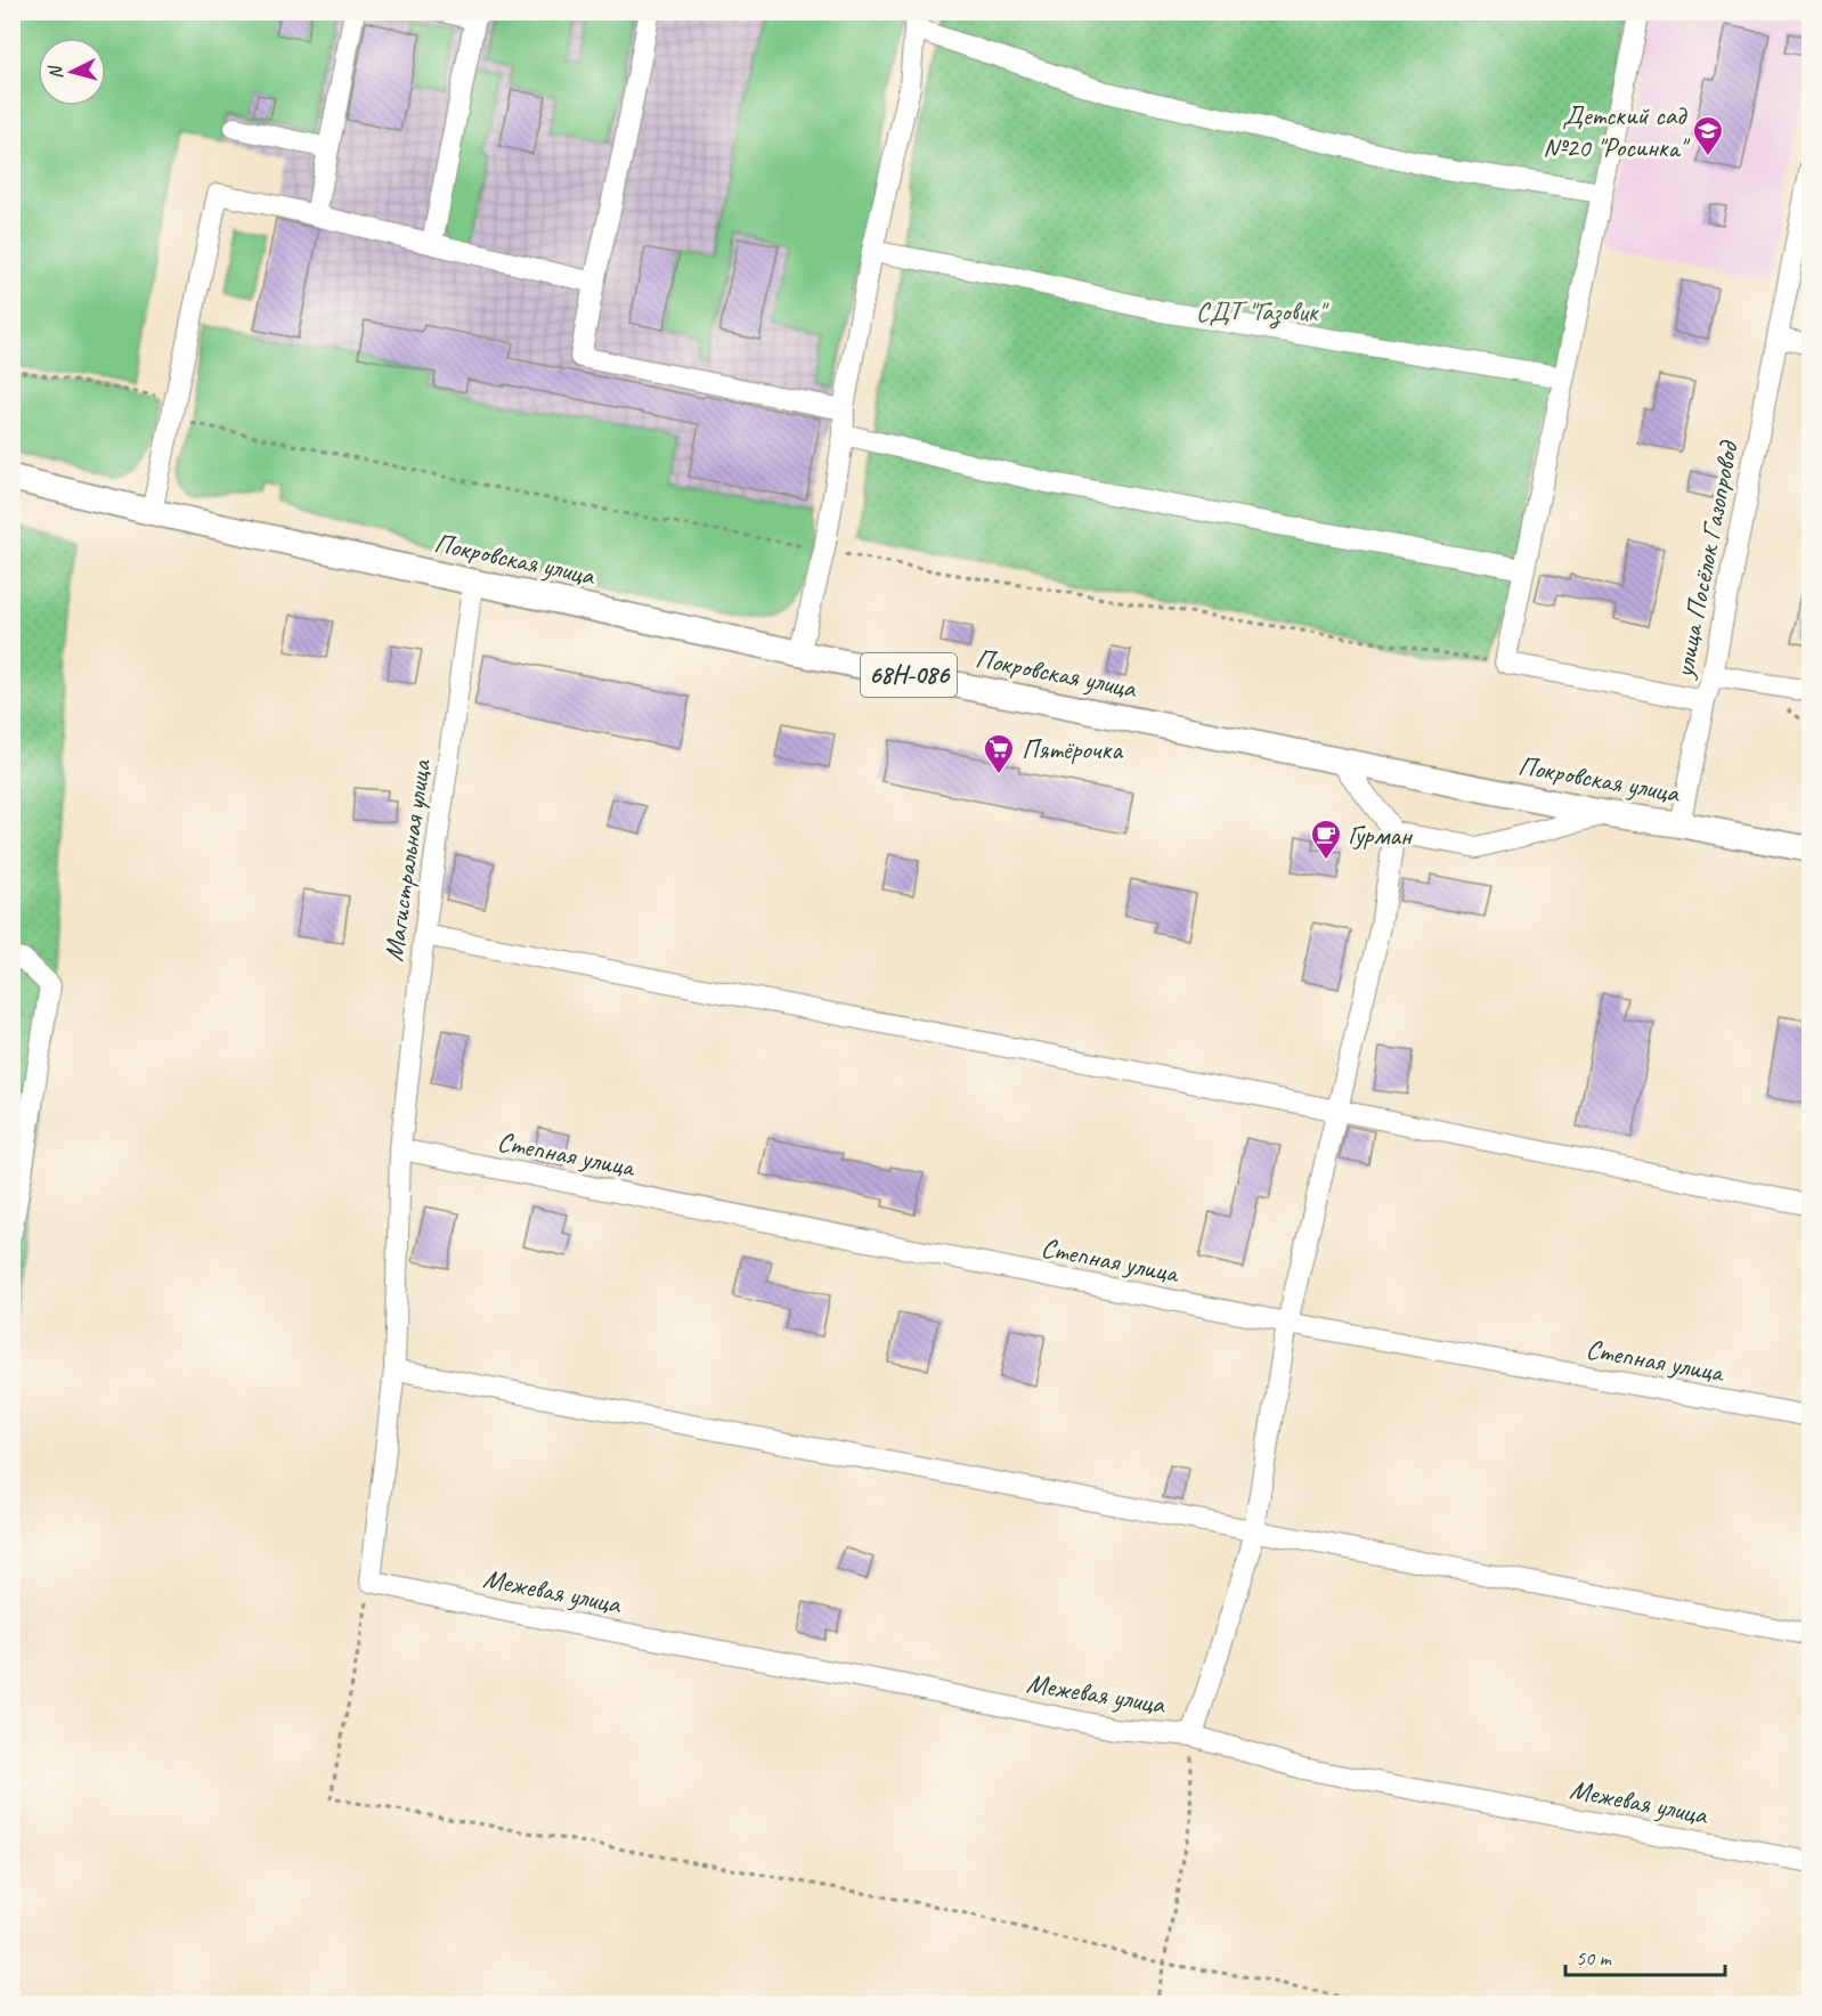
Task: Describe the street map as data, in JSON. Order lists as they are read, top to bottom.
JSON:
{
  "streets": {
    "main road": ["Покровская улица", "68Н-086"],
    "street": [
      "улица Посёлок Газопровод",
      "Магистральная улица",
      "Степная улица",
      "Межевая улица"
    ]
  },
  "crossings": [
    ["Покровская улица", "улица Посёлок Газопровод"],
    ["Покровская улица", "Магистральная улица"],
    ["Магистральная улица", "Степная улица"],
    ["Магистральная улица", "Межевая улица"]
  ],
  "parks": ["СДТ \"Газовик\""],
  "places": {
    "school or university": ["Детский сад №20 \"Росинка\""],
    "supermarket": ["Пятёрочка"],
    "cafe": ["Гурман"]
  },
  "scale_bar": "50 m",
  "north": "left"
}
